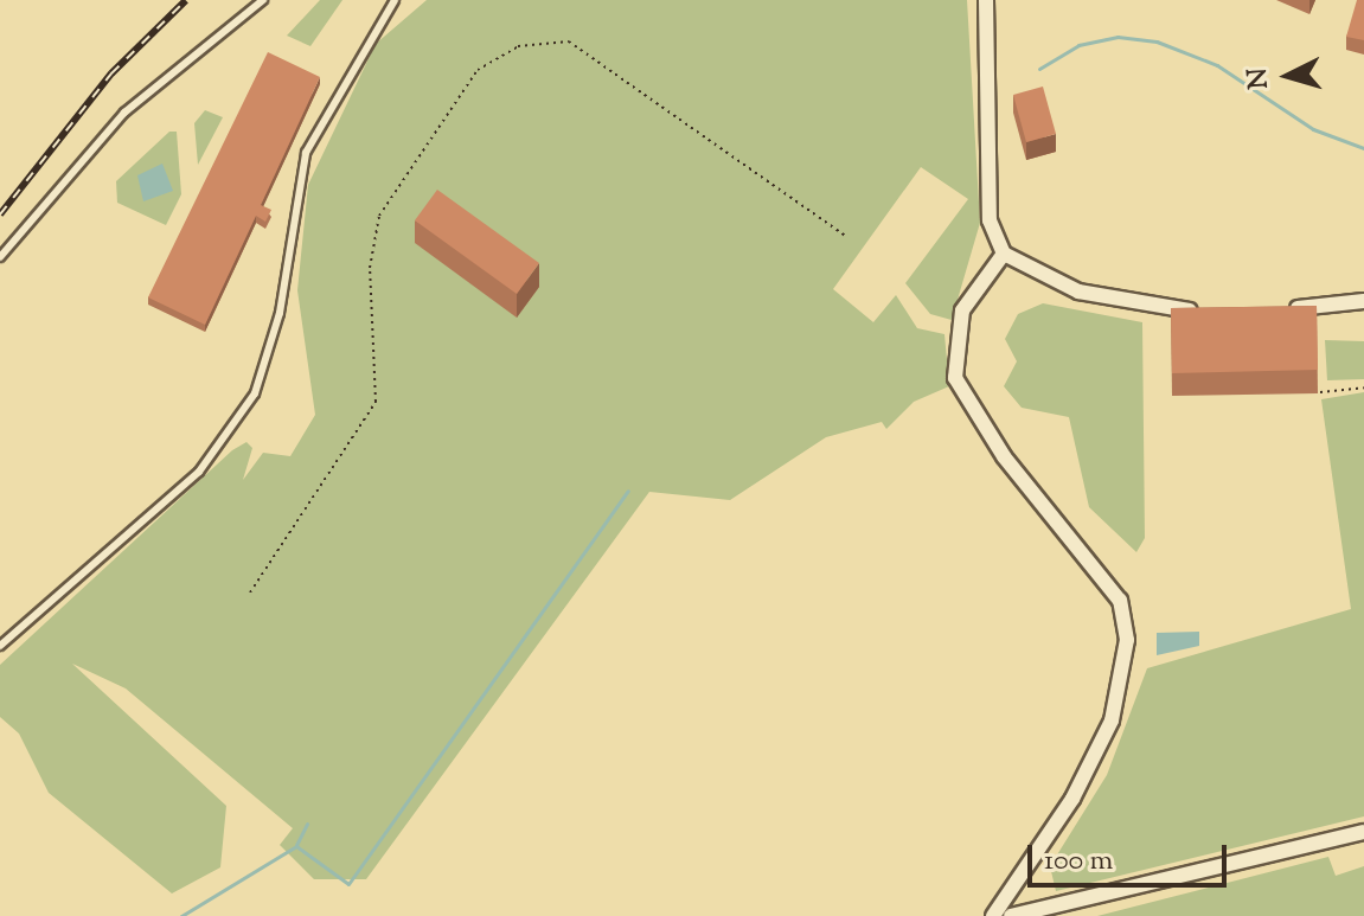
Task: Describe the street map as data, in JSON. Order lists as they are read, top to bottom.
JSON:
{
  "scale_bar": "100 m",
  "north": "left"
}
